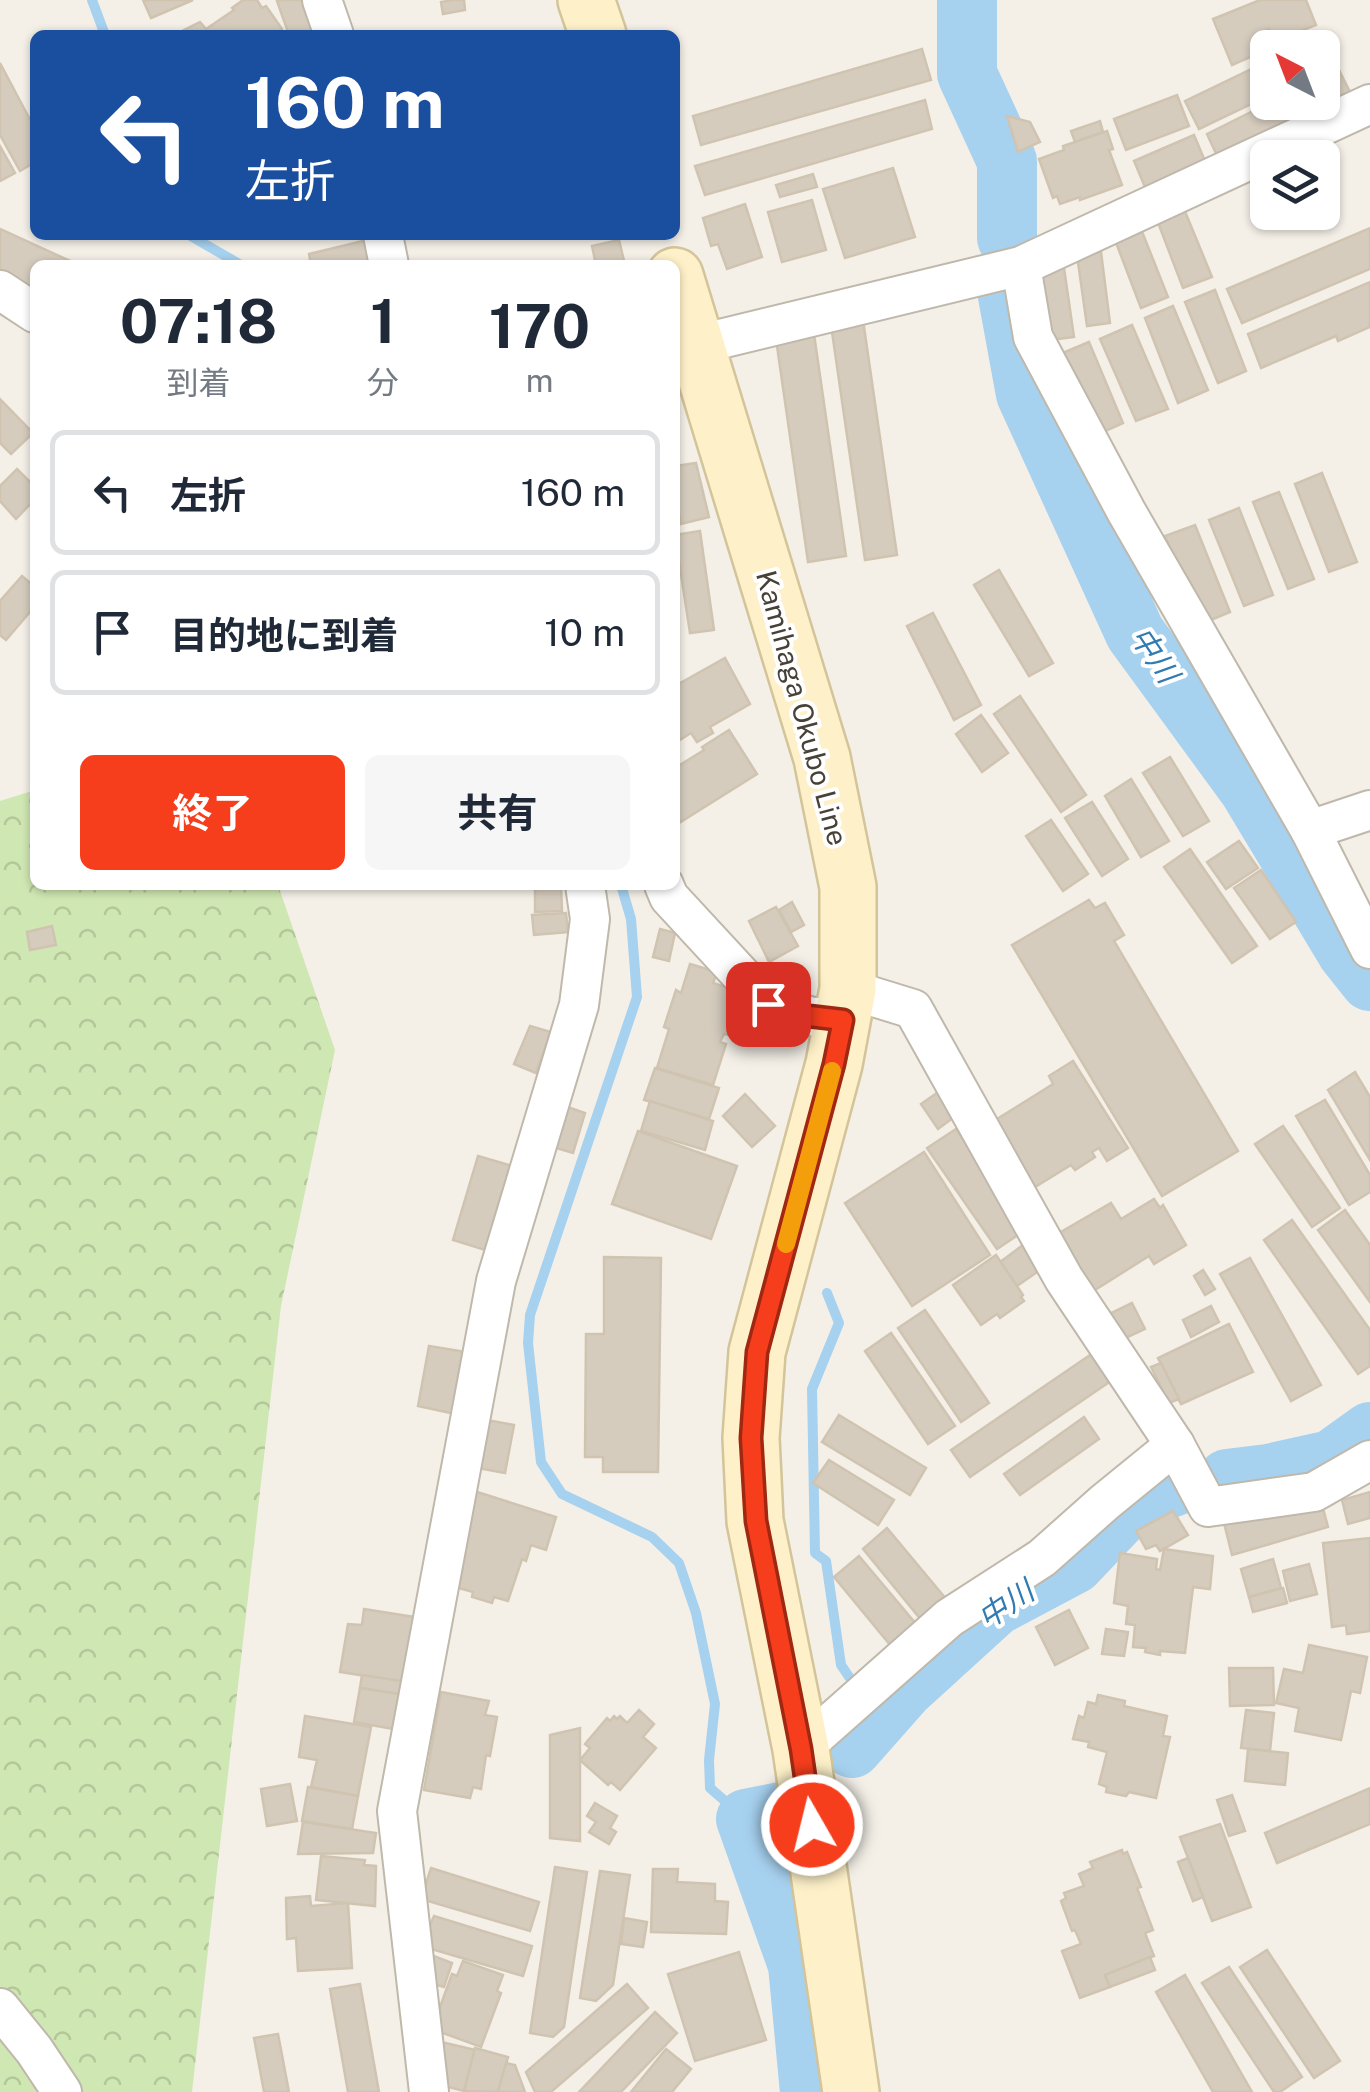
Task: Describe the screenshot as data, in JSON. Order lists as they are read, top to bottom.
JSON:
{
  "streets": {
    "main road": ["Kamihaga Okubo Line"]
  },
  "water": ["中川"],
  "north": "top left",
  "page": {
    "turn": ["160 m", "左折"],
    "eta": [
      "07:18",
      "到着",
      "1",
      "分",
      "170",
      "m"
    ],
    "list": [
      {
        "name": "左折",
        "value": "160 m"
      },
      {
        "name": "目的地に到着",
        "value": "10 m"
      }
    ],
    "buttons": ["終了", "共有"]
  }
}
